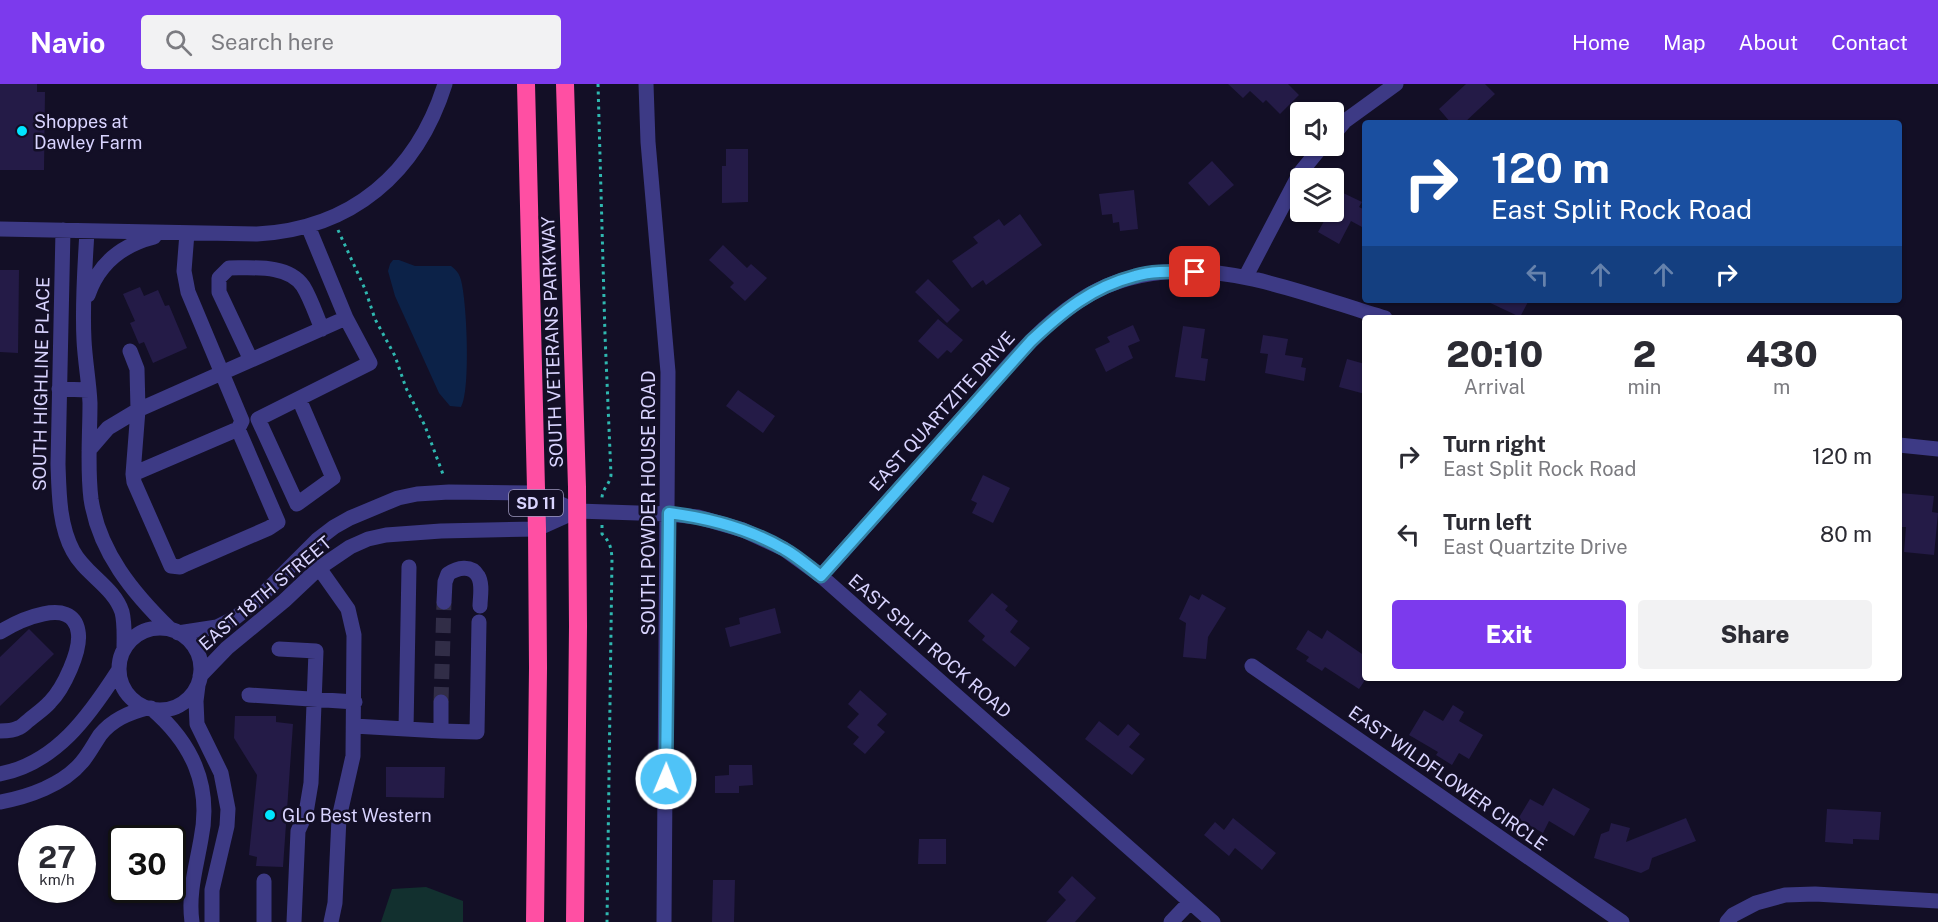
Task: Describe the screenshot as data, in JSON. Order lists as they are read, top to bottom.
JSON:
{
  "streets": {
    "highway": ["SOUTH VETERANS PARKWAY", "SD 11"],
    "street": [
      "SOUTH HIGHLINE PLACE",
      "EAST QUARTZITE DRIVE",
      "SOUTH POWDER HOUSE ROAD",
      "EAST 18TH STREET",
      "EAST SPLIT ROCK ROAD",
      "EAST WILDFLOWER CIRCLE"
    ]
  },
  "crossings": [
    ["SOUTH VETERANS PARKWAY", "EAST 18TH STREET"],
    ["SOUTH VETERANS PARKWAY", "EAST SPLIT ROCK ROAD"],
    ["SOUTH HIGHLINE PLACE", "EAST 18TH STREET"],
    ["EAST QUARTZITE DRIVE", "EAST SPLIT ROCK ROAD"],
    ["SOUTH POWDER HOUSE ROAD", "EAST SPLIT ROCK ROAD"],
    ["EAST 18TH STREET", "EAST SPLIT ROCK ROAD"]
  ],
  "places": ["Shoppes at Dawley Farm", "GLo Best Western"],
  "page": {
    "header": "Navio",
    "search": "Search here",
    "nav": [
      "Home",
      "Map",
      "About",
      "Contact"
    ],
    "turn": ["120 m", "East Split Rock Road"],
    "eta": [
      "20:10",
      "Arrival",
      "2",
      "min",
      "430",
      "m"
    ],
    "list": [
      {
        "name": "Turn right",
        "note": "East Split Rock Road",
        "value": "120 m"
      },
      {
        "name": "Turn left",
        "note": "East Quartzite Drive",
        "value": "80 m"
      }
    ],
    "buttons": ["Exit", "Share"],
    "speed": "27 km/h",
    "limit": "30"
  }
}
